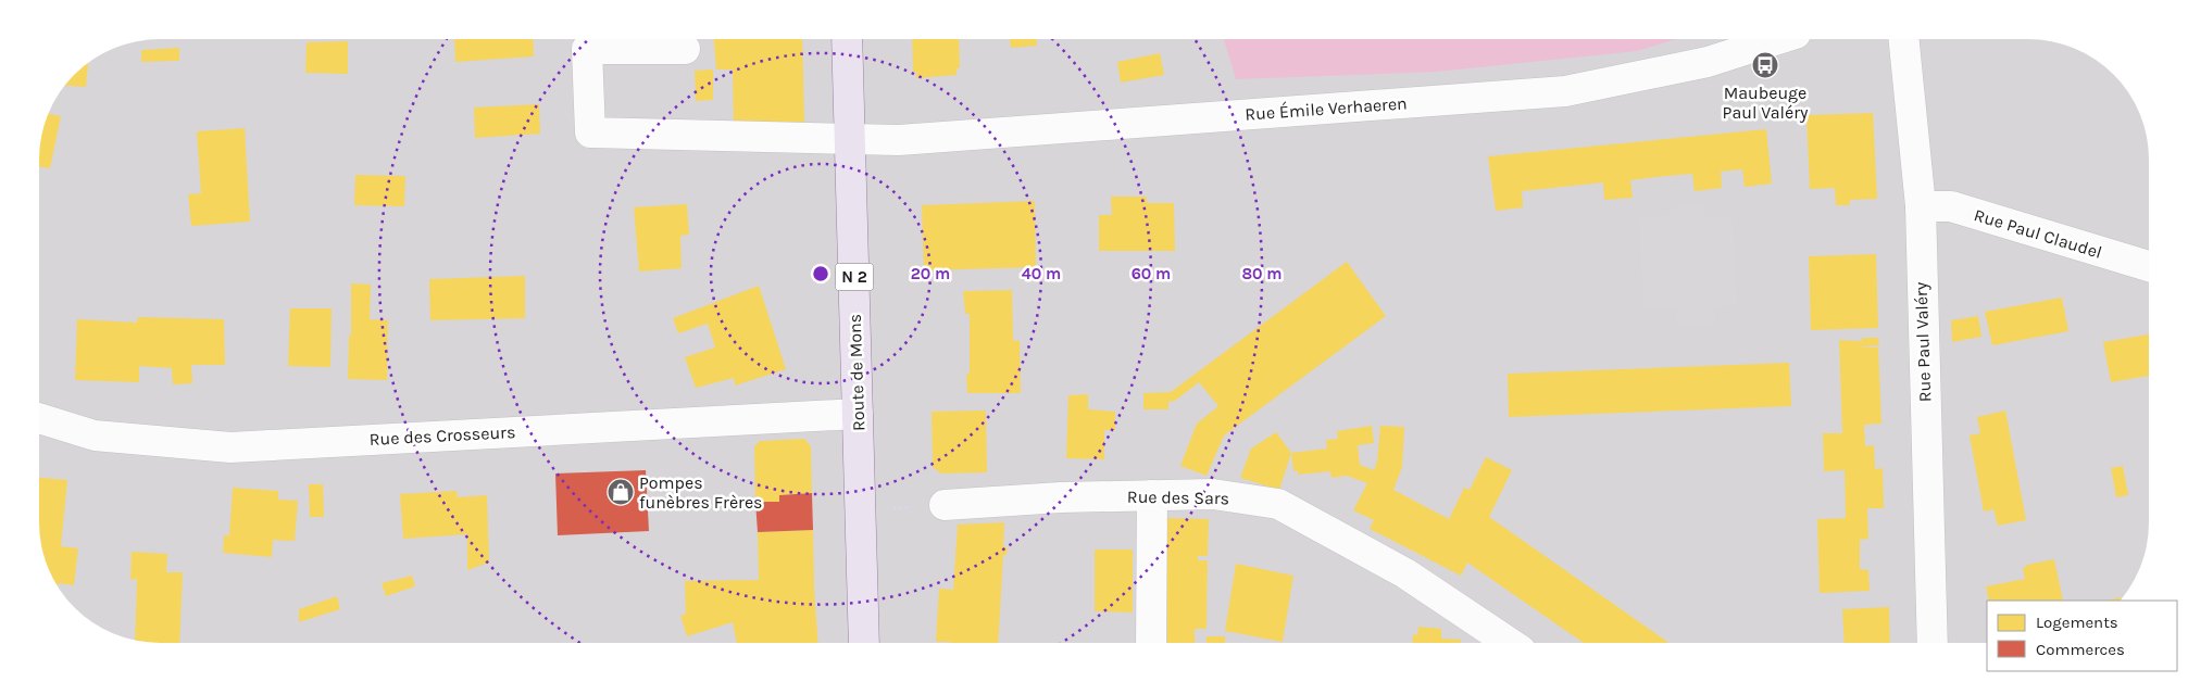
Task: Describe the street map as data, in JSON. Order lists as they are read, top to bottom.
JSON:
{
  "streets": {
    "main road": ["N 2", "Route de Mons"],
    "street": [
      "Rue Émile Verhaeren",
      "Rue Paul Claudel",
      "Rue Paul Valéry",
      "Rue des Crosseurs",
      "Rue des Sars"
    ]
  },
  "crossings": [
    ["Rue Émile Verhaeren", "Route de Mons"],
    ["Rue Paul Claudel", "Rue Paul Valéry"],
    ["Route de Mons", "Rue des Crosseurs"]
  ],
  "places": {
    "bus stop": ["Maubeuge Paul Valéry"],
    "shop": ["Pompes funèbres Frères"]
  },
  "legend": ["Logements", "Commerces"],
  "rings": [
    "20 m",
    "40 m",
    "60 m",
    "80 m"
  ]
}
